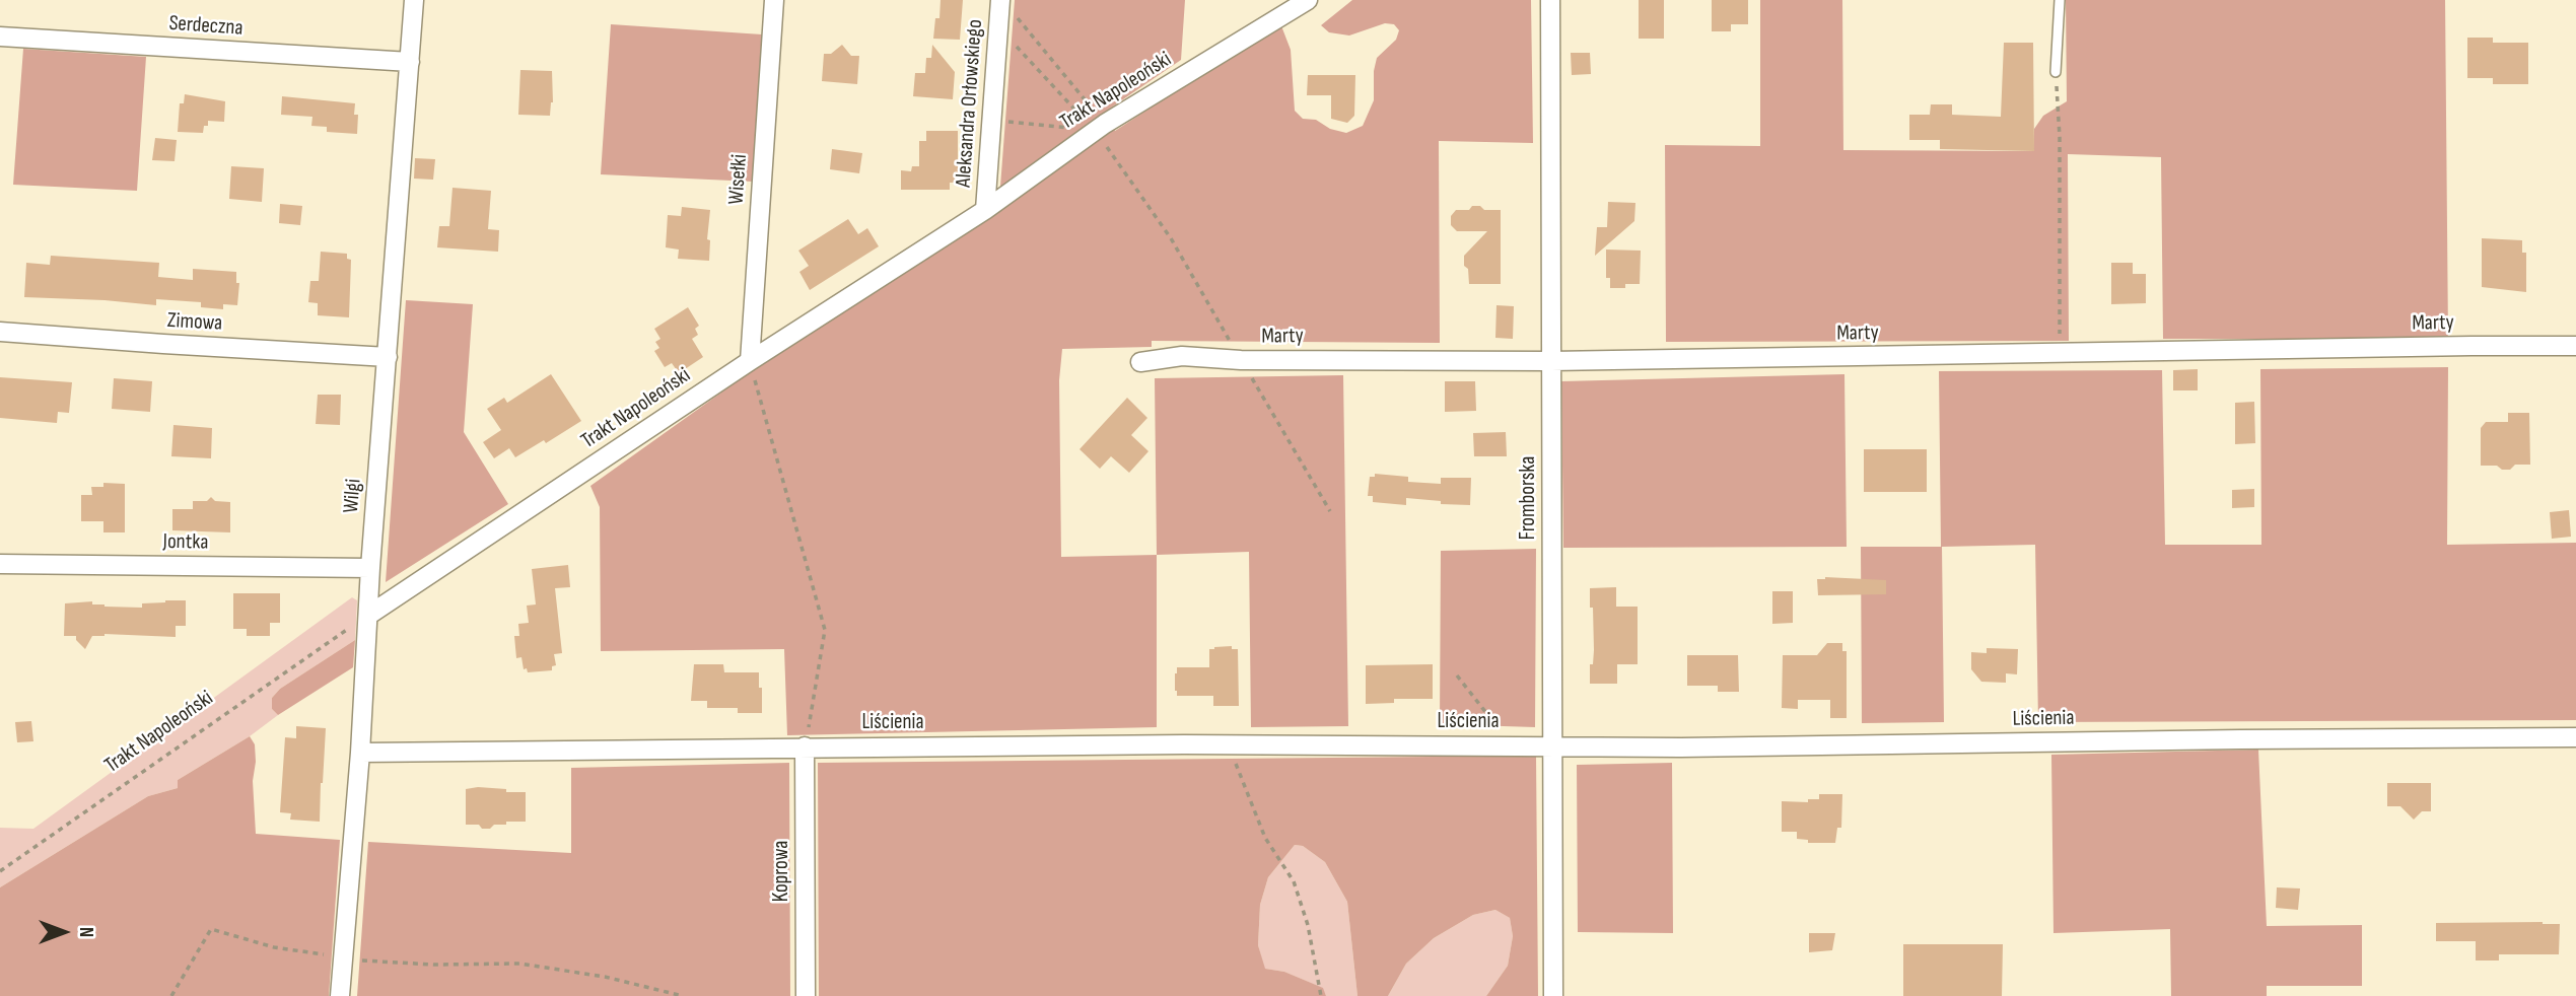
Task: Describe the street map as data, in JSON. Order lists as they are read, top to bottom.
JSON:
{
  "streets": {
    "street": [
      "Serdeczna",
      "Trakt Napoleoński",
      "Aleksandra Orłowskiego",
      "Wisełki",
      "Zimowa",
      "Marty",
      "Wilgi",
      "Fromborska",
      "Jontka",
      "Liścienia",
      "Koprowa"
    ]
  },
  "crossings": [
    ["Serdeczna", "Wilgi"],
    ["Trakt Napoleoński", "Aleksandra Orłowskiego"],
    ["Trakt Napoleoński", "Wisełki"],
    ["Trakt Napoleoński", "Wilgi"],
    ["Zimowa", "Wilgi"],
    ["Marty", "Fromborska"],
    ["Wilgi", "Jontka"],
    ["Wilgi", "Liścienia"],
    ["Fromborska", "Liścienia"],
    ["Liścienia", "Koprowa"]
  ],
  "north": "right"
}
